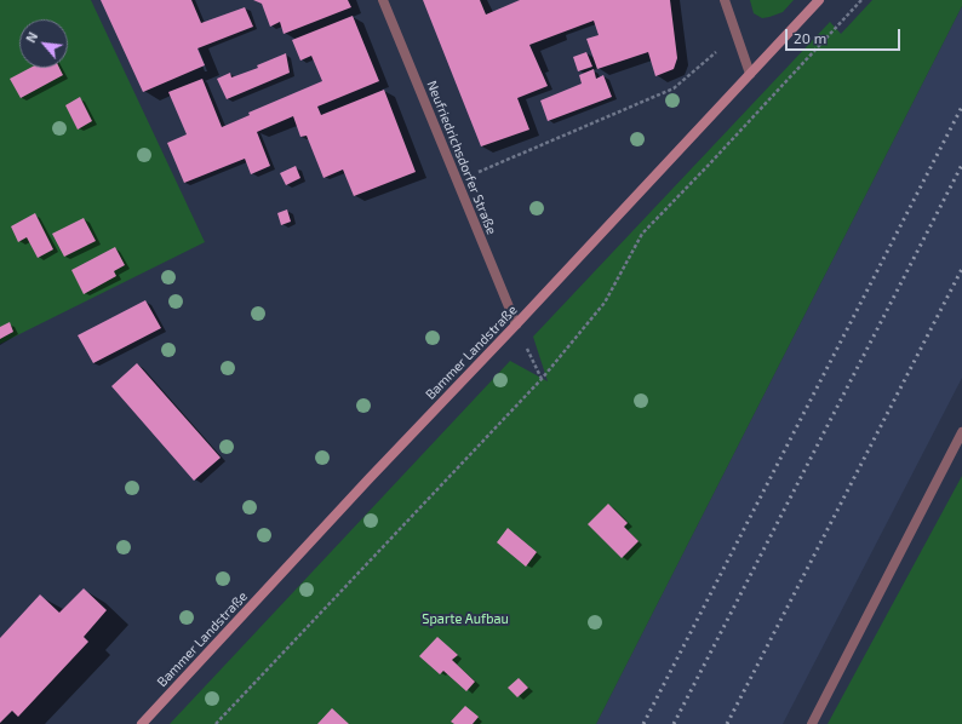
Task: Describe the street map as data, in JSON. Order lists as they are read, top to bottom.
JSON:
{
  "streets": {
    "main road": ["Bammer Landstraße"],
    "street": ["Neufriedrichsdorfer Straße"]
  },
  "crossings": [
    ["Neufriedrichsdorfer Straße", "Bammer Landstraße"]
  ],
  "parks": ["Sparte Aufbau"],
  "scale_bar": "20 m",
  "north": "top left"
}
